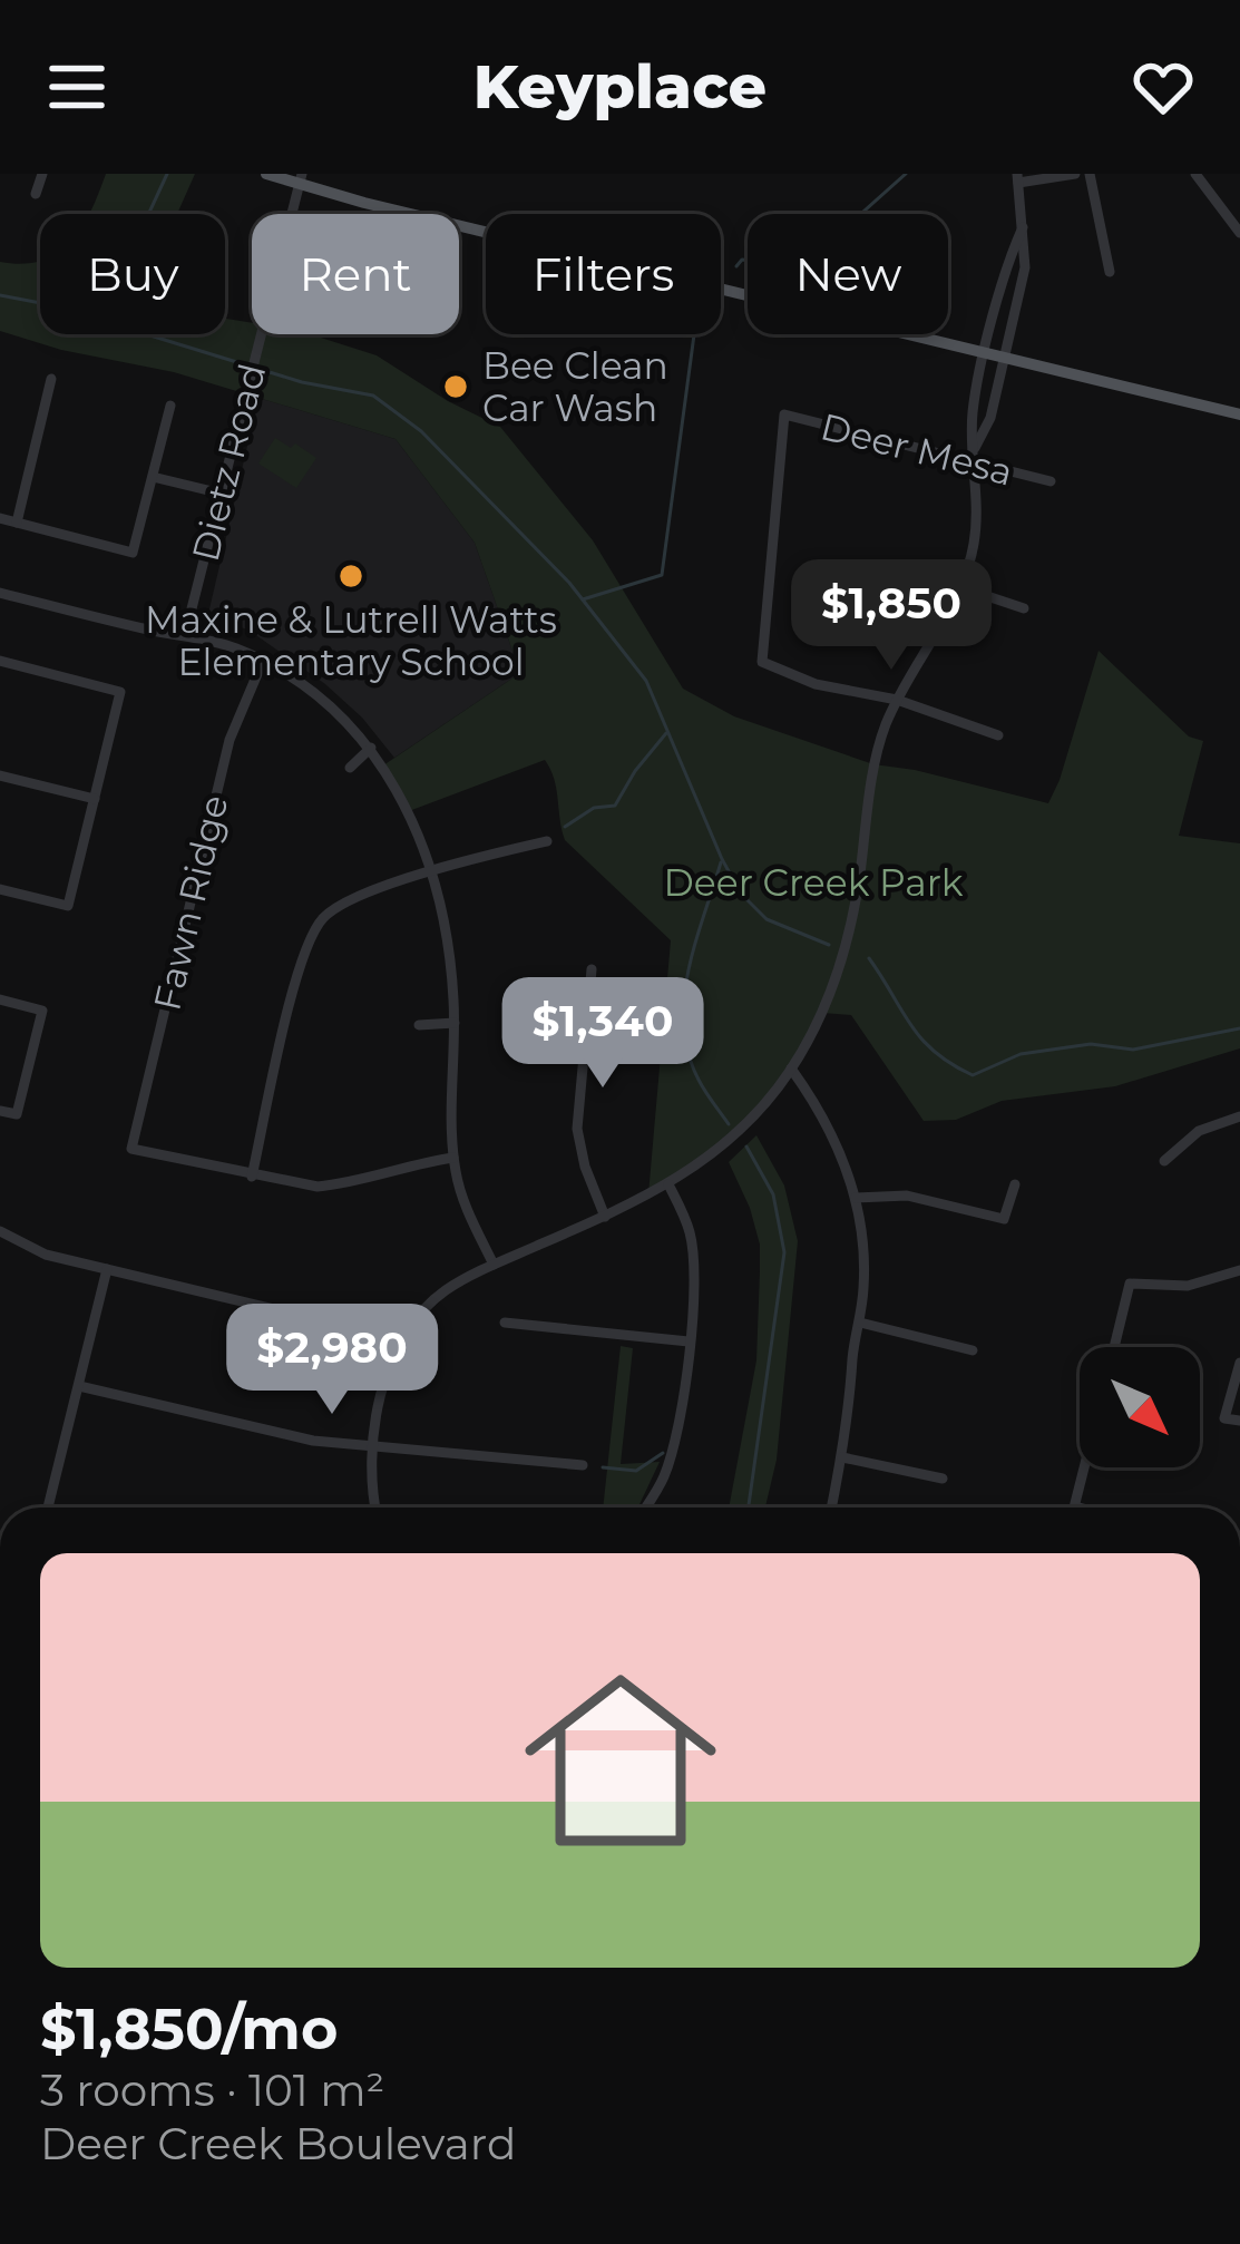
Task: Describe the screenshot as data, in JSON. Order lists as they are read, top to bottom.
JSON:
{
  "streets": {
    "street": ["Deer Mesa", "Dietz Road", "Fawn Ridge"]
  },
  "parks": ["Deer Creek Park"],
  "places": ["Bee Clean Car Wash", "Maxine & Lutrell Watts Elementary School"],
  "north": "bottom right",
  "page": {
    "header": "Keyplace",
    "chip": [
      "Buy",
      "Rent",
      "Filters",
      "New"
    ],
    "price": ["$1,850", "$1,340", "$2,980"],
    "list": [
      {
        "name": "$1,850/mo",
        "note": "3 rooms · 101 m² · Deer Creek Boulevard"
      }
    ]
  }
}
